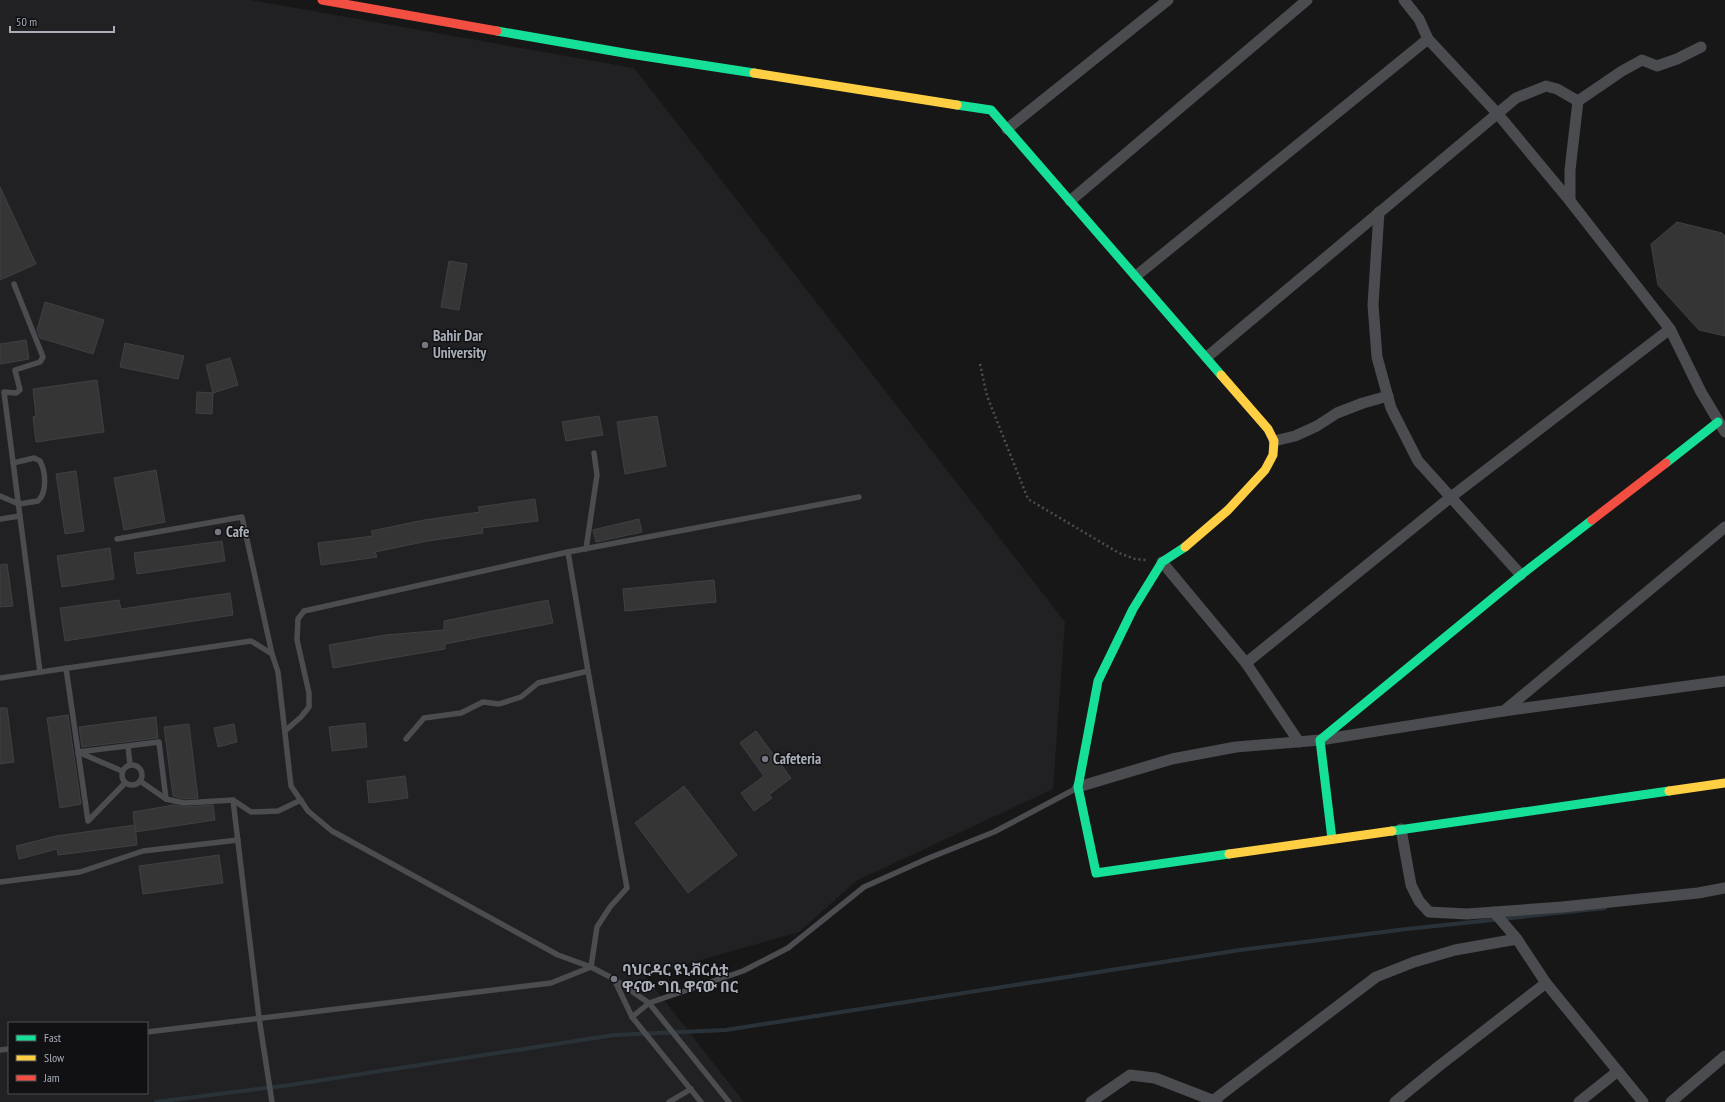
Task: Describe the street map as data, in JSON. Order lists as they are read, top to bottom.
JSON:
{
  "places": [
    "Bahir Dar University",
    "Cafe",
    "Cafeteria",
    "ባህርዳር ዩኒቭርሲቲ ዋናው ግቢ ዋናው በር"
  ],
  "legend": ["Fast", "Slow", "Jam"],
  "scale_bar": "50 m"
}
